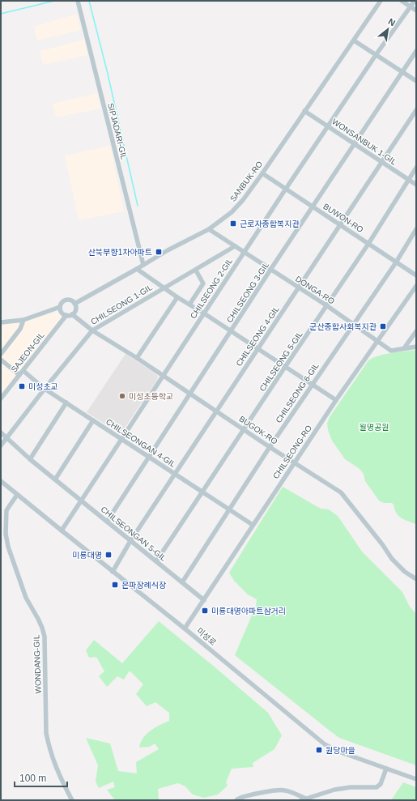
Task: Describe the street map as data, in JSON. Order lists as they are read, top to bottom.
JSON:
{
  "streets": {
    "street": [
      "SIPJADARI-GIL",
      "WONSANBUK 1-GIL",
      "SANBUK-RO",
      "BUWON-RO",
      "CHILSEONG 2-GIL",
      "DONGA-RO",
      "CHILSEONG 3-GIL",
      "CHILSEONG 1-GIL",
      "CHILSEONG 4-GIL",
      "SAJEON-GIL",
      "CHILSEONG 5-GIL",
      "CHILSEONG 6-GIL",
      "BUGOK-RO",
      "CHILSEONGAN 4-GIL",
      "CHILSEONG-RO",
      "CHILSEONGAN 5-GIL",
      "미성로",
      "WONDANG-GIL"
    ]
  },
  "crossings": [
    ["SIPJADARI-GIL", "SANBUK-RO"],
    ["WONSANBUK 1-GIL", "SANBUK-RO"],
    ["WONSANBUK 1-GIL", "CHILSEONG 2-GIL"],
    ["WONSANBUK 1-GIL", "CHILSEONG 3-GIL"],
    ["WONSANBUK 1-GIL", "CHILSEONG 4-GIL"],
    ["WONSANBUK 1-GIL", "CHILSEONG 5-GIL"],
    ["SANBUK-RO", "BUWON-RO"],
    ["SANBUK-RO", "DONGA-RO"],
    ["SANBUK-RO", "SAJEON-GIL"],
    ["SANBUK-RO", "BUGOK-RO"],
    ["BUWON-RO", "CHILSEONG 2-GIL"],
    ["BUWON-RO", "CHILSEONG 3-GIL"],
    ["BUWON-RO", "CHILSEONG 4-GIL"],
    ["BUWON-RO", "CHILSEONG 5-GIL"],
    ["BUWON-RO", "CHILSEONG 6-GIL"],
    ["CHILSEONG 2-GIL", "DONGA-RO"],
    ["CHILSEONG 2-GIL", "BUGOK-RO"],
    ["CHILSEONG 2-GIL", "CHILSEONGAN 4-GIL"],
    ["CHILSEONG 2-GIL", "CHILSEONGAN 5-GIL"],
    ["CHILSEONG 2-GIL", "미성로"],
    ["DONGA-RO", "CHILSEONG 3-GIL"],
    ["DONGA-RO", "CHILSEONG 1-GIL"],
    ["DONGA-RO", "CHILSEONG 4-GIL"],
    ["DONGA-RO", "CHILSEONG 5-GIL"],
    ["DONGA-RO", "CHILSEONG 6-GIL"],
    ["DONGA-RO", "CHILSEONG-RO"],
    ["CHILSEONG 3-GIL", "BUGOK-RO"],
    ["CHILSEONG 3-GIL", "CHILSEONGAN 4-GIL"],
    ["CHILSEONG 3-GIL", "CHILSEONGAN 5-GIL"],
    ["CHILSEONG 1-GIL", "BUGOK-RO"],
    ["CHILSEONG 1-GIL", "CHILSEONGAN 4-GIL"],
    ["CHILSEONG 1-GIL", "CHILSEONGAN 5-GIL"],
    ["CHILSEONG 4-GIL", "BUGOK-RO"],
    ["CHILSEONG 4-GIL", "CHILSEONGAN 4-GIL"],
    ["CHILSEONG 4-GIL", "CHILSEONGAN 5-GIL"],
    ["CHILSEONG 4-GIL", "미성로"],
    ["SAJEON-GIL", "BUGOK-RO"],
    ["SAJEON-GIL", "CHILSEONGAN 4-GIL"],
    ["CHILSEONG 5-GIL", "BUGOK-RO"],
    ["CHILSEONG 5-GIL", "CHILSEONGAN 4-GIL"],
    ["CHILSEONG 5-GIL", "CHILSEONGAN 5-GIL"],
    ["CHILSEONG 6-GIL", "BUGOK-RO"],
    ["CHILSEONG 6-GIL", "CHILSEONGAN 4-GIL"],
    ["CHILSEONG 6-GIL", "CHILSEONGAN 5-GIL"],
    ["BUGOK-RO", "CHILSEONG-RO"],
    ["CHILSEONGAN 4-GIL", "CHILSEONG-RO"],
    ["CHILSEONG-RO", "CHILSEONGAN 5-GIL"],
    ["CHILSEONG-RO", "미성로"],
    ["미성로", "WONDANG-GIL"]
  ],
  "parks": ["월명공원"],
  "places": {
    "transit": [
      "근로자종합복지관",
      "산북부향1차아파트",
      "군산종합사회복지관",
      "미성초교",
      "미룡대명",
      "은파장례식장",
      "미룡대명아파트삼거리",
      "원당마을"
    ],
    "other": ["미성초등학교"]
  },
  "scale_bar": "100 m",
  "north": "top right"
}
